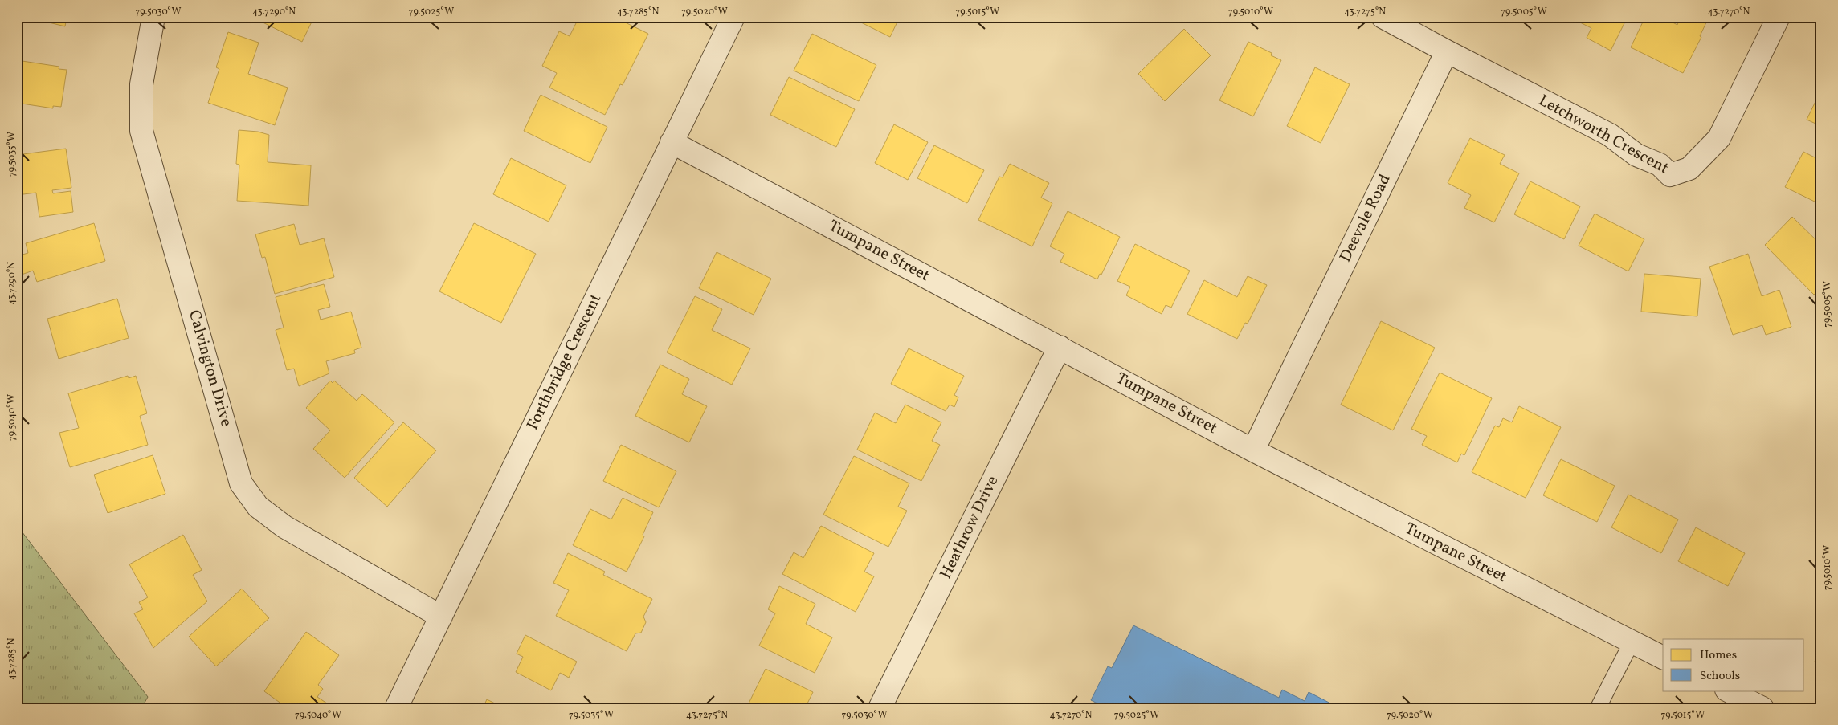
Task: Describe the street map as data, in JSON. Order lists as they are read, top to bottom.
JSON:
{
  "streets": {
    "street": [
      "Letchworth Crescent",
      "Deevale Road",
      "Tumpane Street",
      "Forthbridge Crescent",
      "Calvington Drive",
      "Heathrow Drive"
    ]
  },
  "crossings": [
    ["Letchworth Crescent", "Deevale Road"],
    ["Deevale Road", "Tumpane Street"],
    ["Tumpane Street", "Forthbridge Crescent"],
    ["Tumpane Street", "Heathrow Drive"],
    ["Forthbridge Crescent", "Calvington Drive"]
  ],
  "legend": ["Homes", "Schools"],
  "coordinates": [
    "79.5030°W",
    "43.7290°N",
    "79.5025°W",
    "43.7285°N",
    "79.5020°W",
    "79.5015°W",
    "79.5010°W",
    "43.7275°N",
    "79.5005°W",
    "43.7270°N",
    "79.5035°W",
    "79.5040°W"
  ]
}
